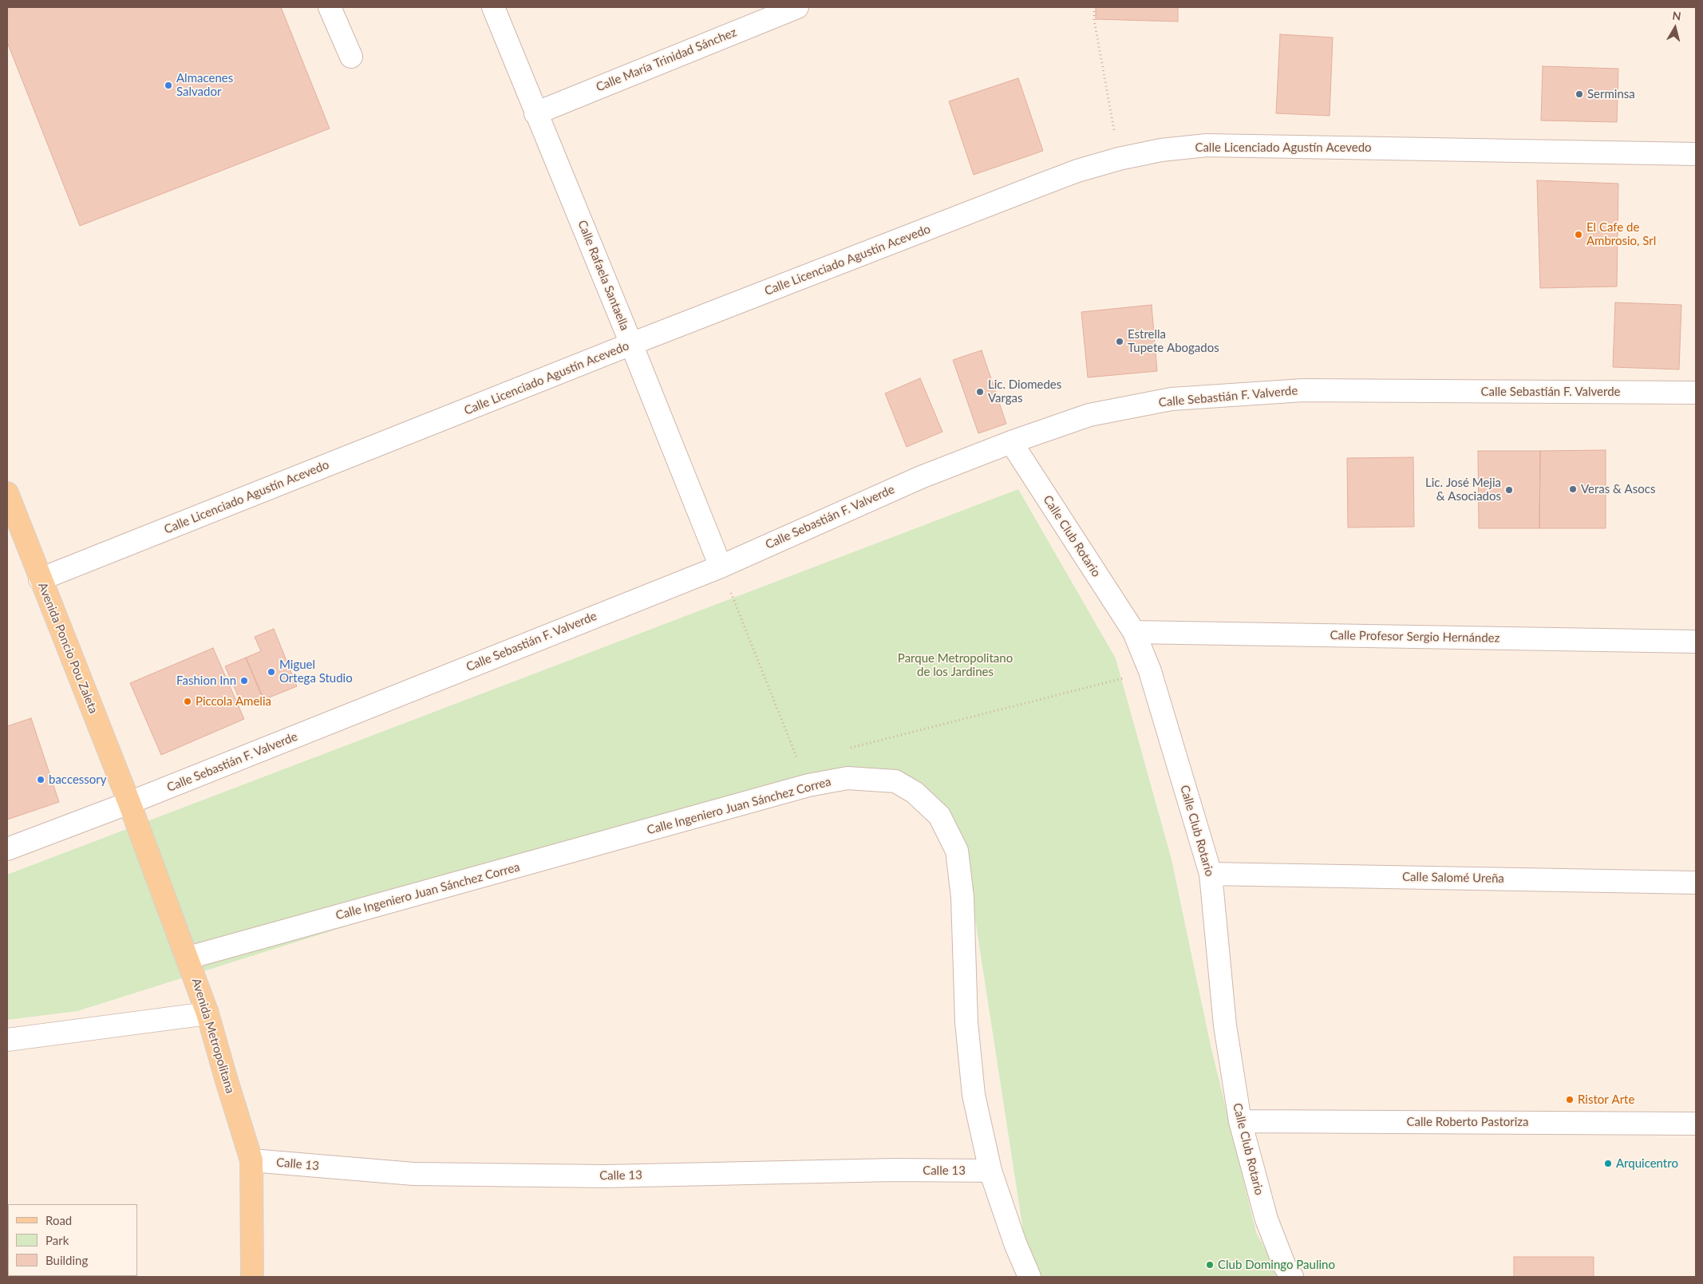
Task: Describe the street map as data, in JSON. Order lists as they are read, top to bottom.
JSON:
{
  "streets": {
    "main road": ["Avenida Poncio Pou Zaleta", "Avenida Metropolitana"],
    "street": [
      "Calle María Trinidad Sánchez",
      "Calle Licenciado Agustín Acevedo",
      "Calle Rafaela Santaella",
      "Calle Sebastián F. Valverde",
      "Calle Club Rotario",
      "Calle Profesor Sergio Hernández",
      "Calle Ingeniero Juan Sánchez Correa",
      "Calle Salomé Ureña",
      "Calle Roberto Pastoriza",
      "Calle 13"
    ]
  },
  "crossings": [
    ["Calle María Trinidad Sánchez", "Calle Rafaela Santaella"],
    ["Calle Licenciado Agustín Acevedo", "Calle Rafaela Santaella"],
    ["Calle Licenciado Agustín Acevedo", "Avenida Poncio Pou Zaleta"],
    ["Calle Rafaela Santaella", "Calle Sebastián F. Valverde"],
    ["Calle Sebastián F. Valverde", "Calle Club Rotario"],
    ["Calle Sebastián F. Valverde", "Avenida Poncio Pou Zaleta"],
    ["Calle Sebastián F. Valverde", "Avenida Metropolitana"],
    ["Calle Club Rotario", "Calle Profesor Sergio Hernández"],
    ["Calle Club Rotario", "Calle Salomé Ureña"],
    ["Calle Club Rotario", "Calle Roberto Pastoriza"],
    ["Avenida Poncio Pou Zaleta", "Avenida Metropolitana"],
    ["Calle Ingeniero Juan Sánchez Correa", "Avenida Metropolitana"],
    ["Calle Ingeniero Juan Sánchez Correa", "Calle 13"],
    ["Avenida Metropolitana", "Calle 13"]
  ],
  "parks": ["Parque Metropolitano de los Jardines"],
  "places": [
    "Almacenes Salvador",
    "Serminsa",
    "El Cafe de Ambrosio, Srl",
    "Estrella Tupete Abogados",
    "Lic. Diomedes Vargas",
    "Veras & Asocs",
    "Lic. José Mejia & Asociados",
    "Miguel Ortega Studio",
    "Fashion Inn",
    "Piccola Amelia",
    "baccessory",
    "Ristor Arte",
    "Arquicentro",
    "Club Domingo Paulino"
  ],
  "legend": ["Road", "Park", "Building"],
  "north": "top"
}
